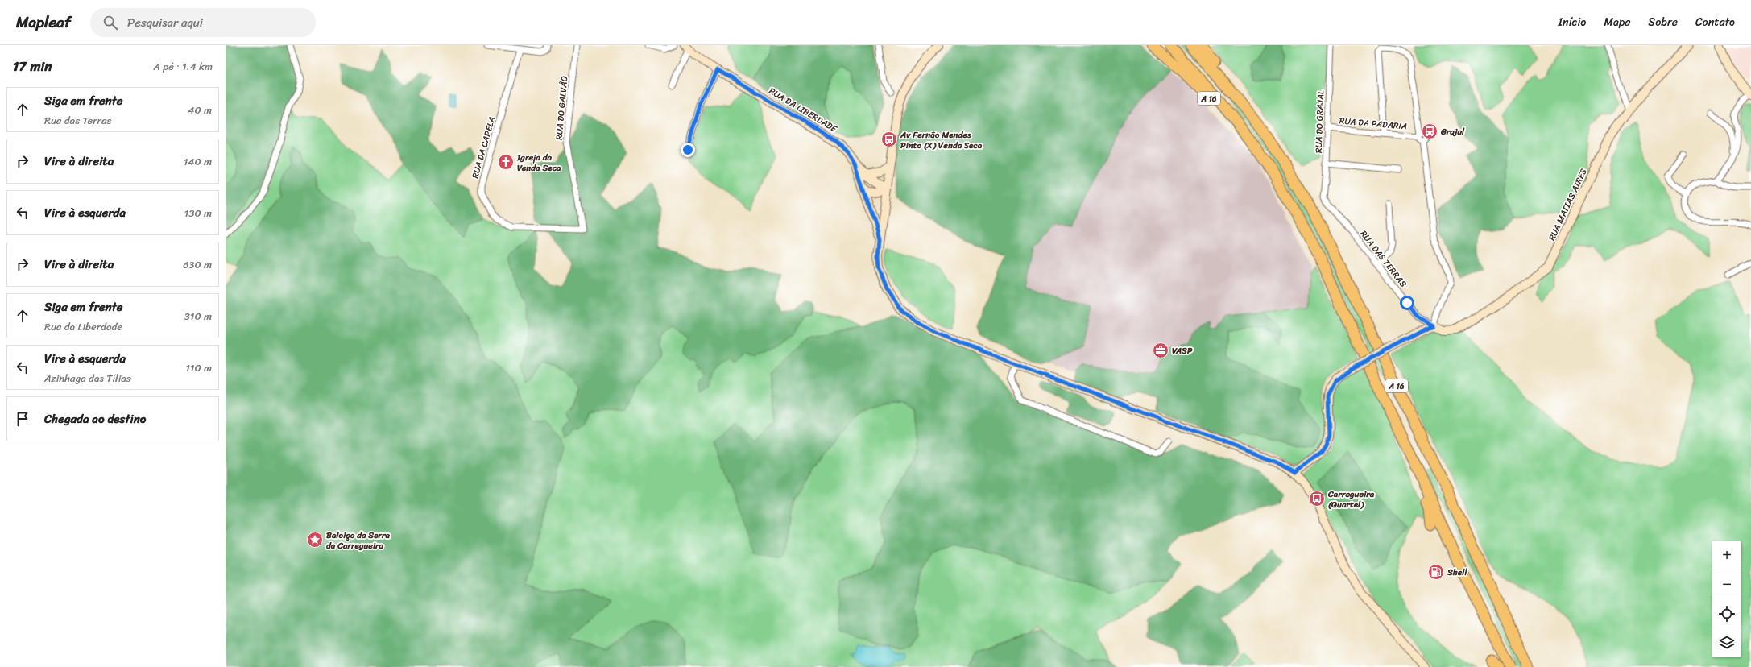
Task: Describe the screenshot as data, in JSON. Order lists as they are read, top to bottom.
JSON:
{
  "streets": {
    "highway": ["A 16"],
    "street": [
      "RUA DO GALVÃO",
      "RUA DA LIBERDADE",
      "RUA DO GRAJAL",
      "RUA DA PADARIA",
      "RUA DA CAPELA",
      "RUA MATIAS AIRES",
      "RUA DAS TERRAS"
    ]
  },
  "crossings": [
    ["RUA DO GALVÃO", "RUA DA CAPELA"],
    ["RUA DO GRAJAL", "RUA DA PADARIA"],
    ["RUA DO GRAJAL", "RUA DAS TERRAS"],
    ["RUA MATIAS AIRES", "RUA DAS TERRAS"]
  ],
  "places": {
    "bus stop": ["Grajal", "Av Fernão Mendes Pinto (X) Venda Seca", "Carregueira (Quartel)"],
    "church": ["Igreja da Venda Seca"],
    "office": ["VASP"],
    "place": ["Baloiço da Serra da Carregueira"],
    "fuel station": ["Shell"]
  },
  "page": {
    "header": "Mapleaf",
    "search": "Pesquisar aqui",
    "nav": [
      "Início",
      "Mapa",
      "Sobre",
      "Contato"
    ],
    "heading": ["17 min", "A pé · 1.4 km"],
    "list": [
      ["Siga em frente", "Rua das Terras", "40 m"],
      ["Vire à direita", "140 m"],
      ["Vire à esquerda", "130 m"],
      ["Vire à direita", "630 m"],
      ["Siga em frente", "Rua da Liberdade", "310 m"],
      ["Vire à esquerda", "Azinhaga das Tílias", "110 m"],
      "Chegada ao destino"
    ],
    "map_buttons": ["+", "−"]
  }
}
